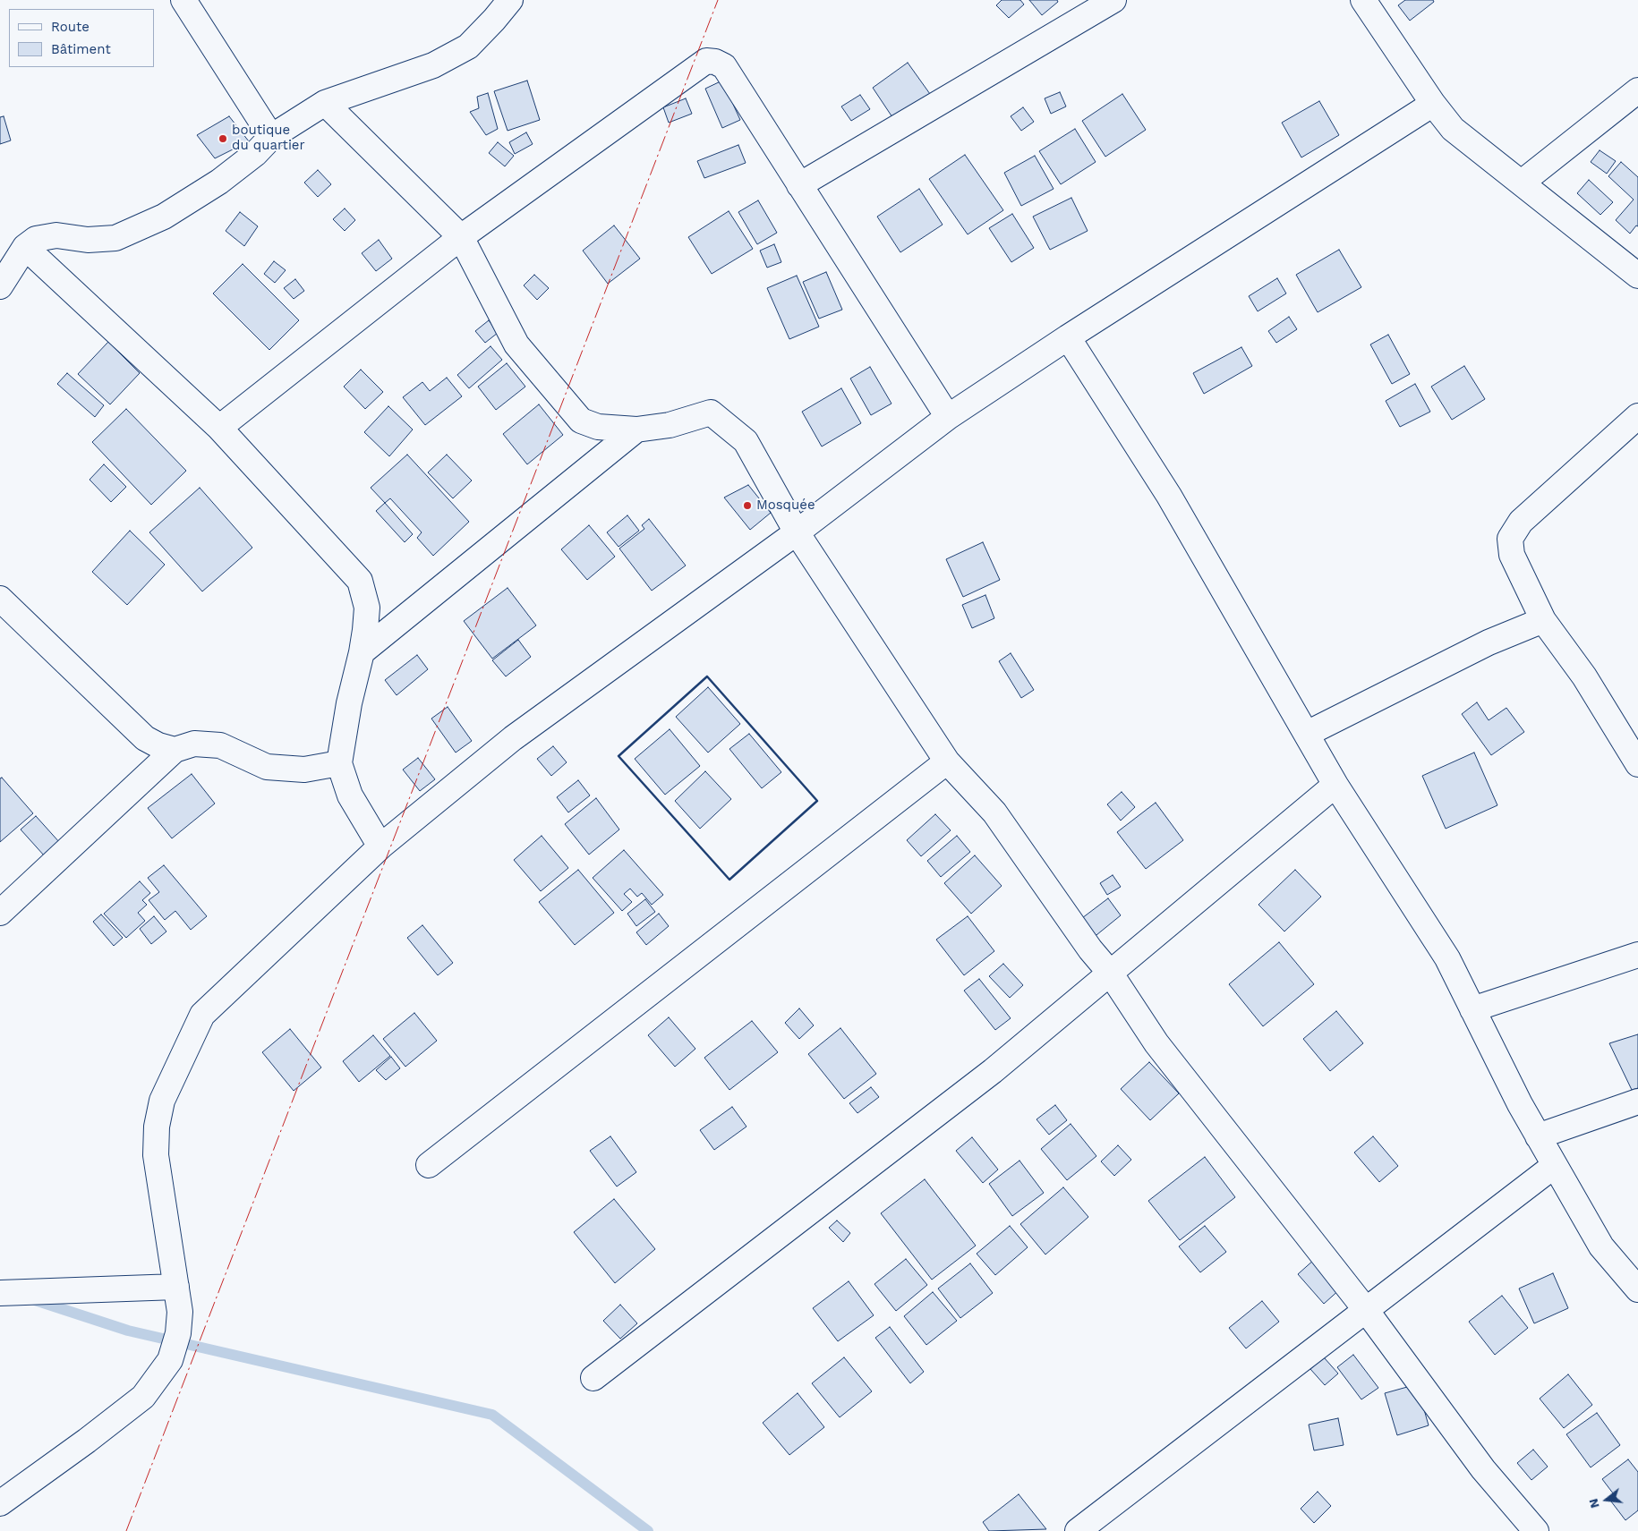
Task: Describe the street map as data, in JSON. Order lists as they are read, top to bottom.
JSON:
{
  "places": ["boutique du quartier", "Mosquée"],
  "legend": ["Route", "Bâtiment"],
  "north": "left"
}
